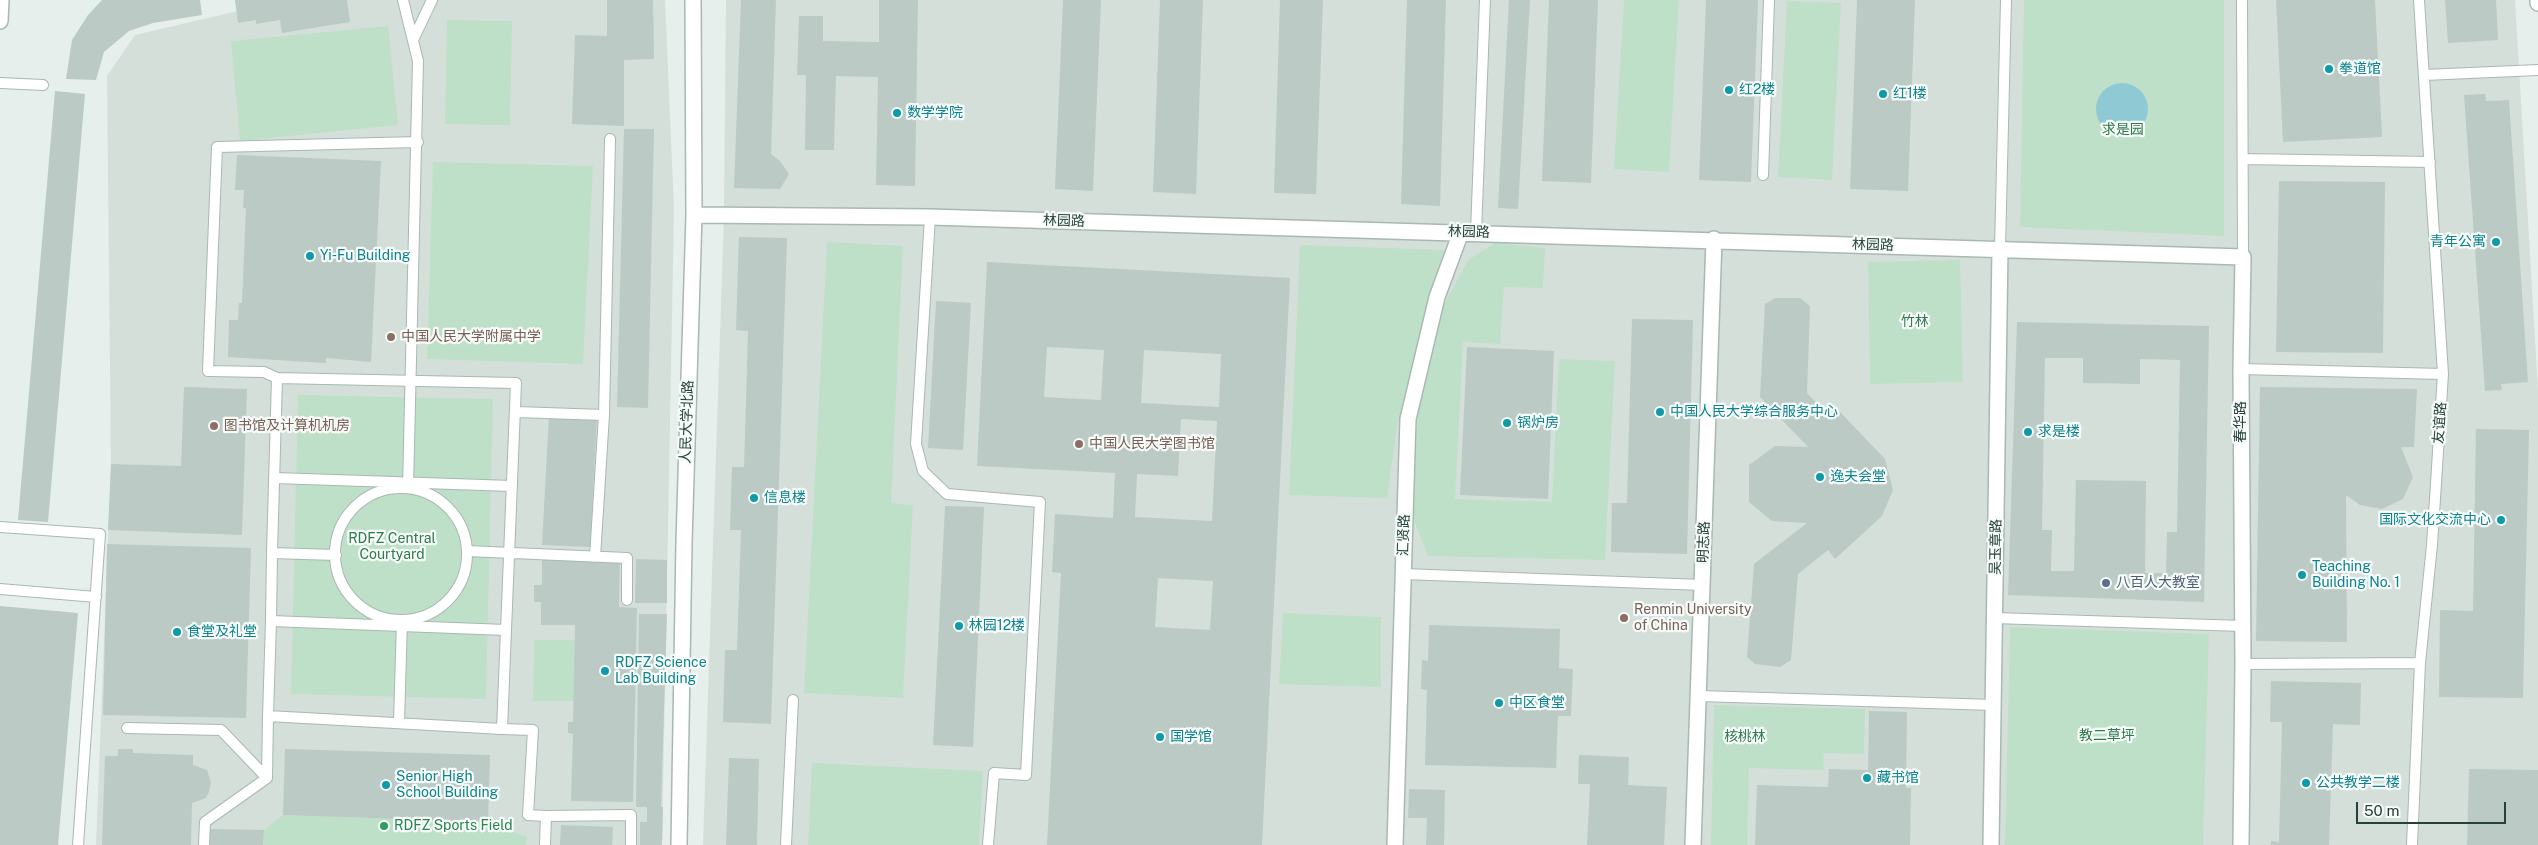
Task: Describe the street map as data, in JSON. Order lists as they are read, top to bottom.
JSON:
{
  "streets": {
    "street": [
      "林园路",
      "人民大学北路",
      "春华路",
      "汇贤路",
      "明志路",
      "吴玉章路"
    ],
    "lane": ["友谊路"]
  },
  "crossings": [
    ["林园路", "人民大学北路"],
    ["林园路", "春华路"],
    ["林园路", "汇贤路"],
    ["林园路", "明志路"],
    ["林园路", "吴玉章路"]
  ],
  "parks": [
    "求是园",
    "竹林",
    "RDFZ Central Courtyard",
    "教二草坪",
    "核桃林"
  ],
  "places": [
    "拳道馆",
    "红2楼",
    "红1楼",
    "数学学院",
    "青年公寓",
    "Yi-Fu Building",
    "中国人民大学附属中学",
    "中国人民大学综合服务中心",
    "锅炉房",
    "图书馆及计算机机房",
    "求是楼",
    "中国人民大学图书馆",
    "逸夫会堂",
    "信息楼",
    "国际文化交流中心",
    "Teaching Building No. 1",
    "八百人大教室",
    "Renmin University of China",
    "林园12楼",
    "食堂及礼堂",
    "RDFZ Science Lab Building",
    "中区食堂",
    "国学馆",
    "藏书馆",
    "公共教学二楼",
    "Senior High School Building",
    "RDFZ Sports Field"
  ],
  "scale_bar": "50 m"
}
